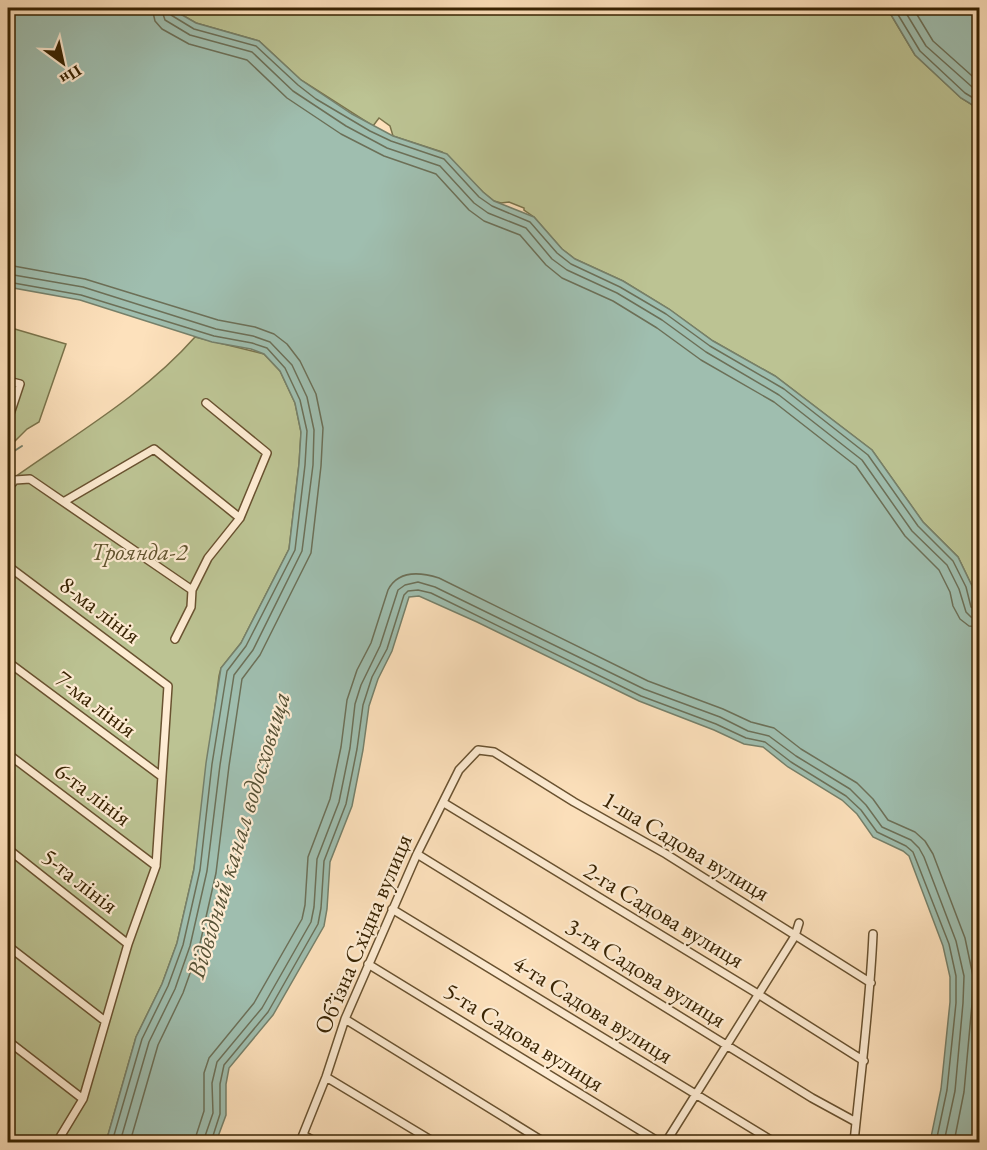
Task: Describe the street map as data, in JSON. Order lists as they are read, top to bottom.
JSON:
{
  "streets": {
    "street": [
      "8-ма лінія",
      "7-ма лінія",
      "6-та лінія",
      "1-ша Садова вулиця",
      "5-та лінія",
      "2-га Садова вулиця",
      "Обʼїзна Східна вулиця",
      "3-тя Садова вулиця",
      "4-та Садова вулиця",
      "5-та Садова вулиця"
    ]
  },
  "crossings": [
    ["8-ма лінія", "7-ма лінія"],
    ["1-ша Садова вулиця", "Обʼїзна Східна вулиця"],
    ["2-га Садова вулиця", "Обʼїзна Східна вулиця"],
    ["Обʼїзна Східна вулиця", "3-тя Садова вулиця"],
    ["Обʼїзна Східна вулиця", "4-та Садова вулиця"],
    ["Обʼїзна Східна вулиця", "5-та Садова вулиця"]
  ],
  "water": ["Відвідний канал водосховища"],
  "parks": ["Троянда-2"],
  "north": "bottom right"
}
